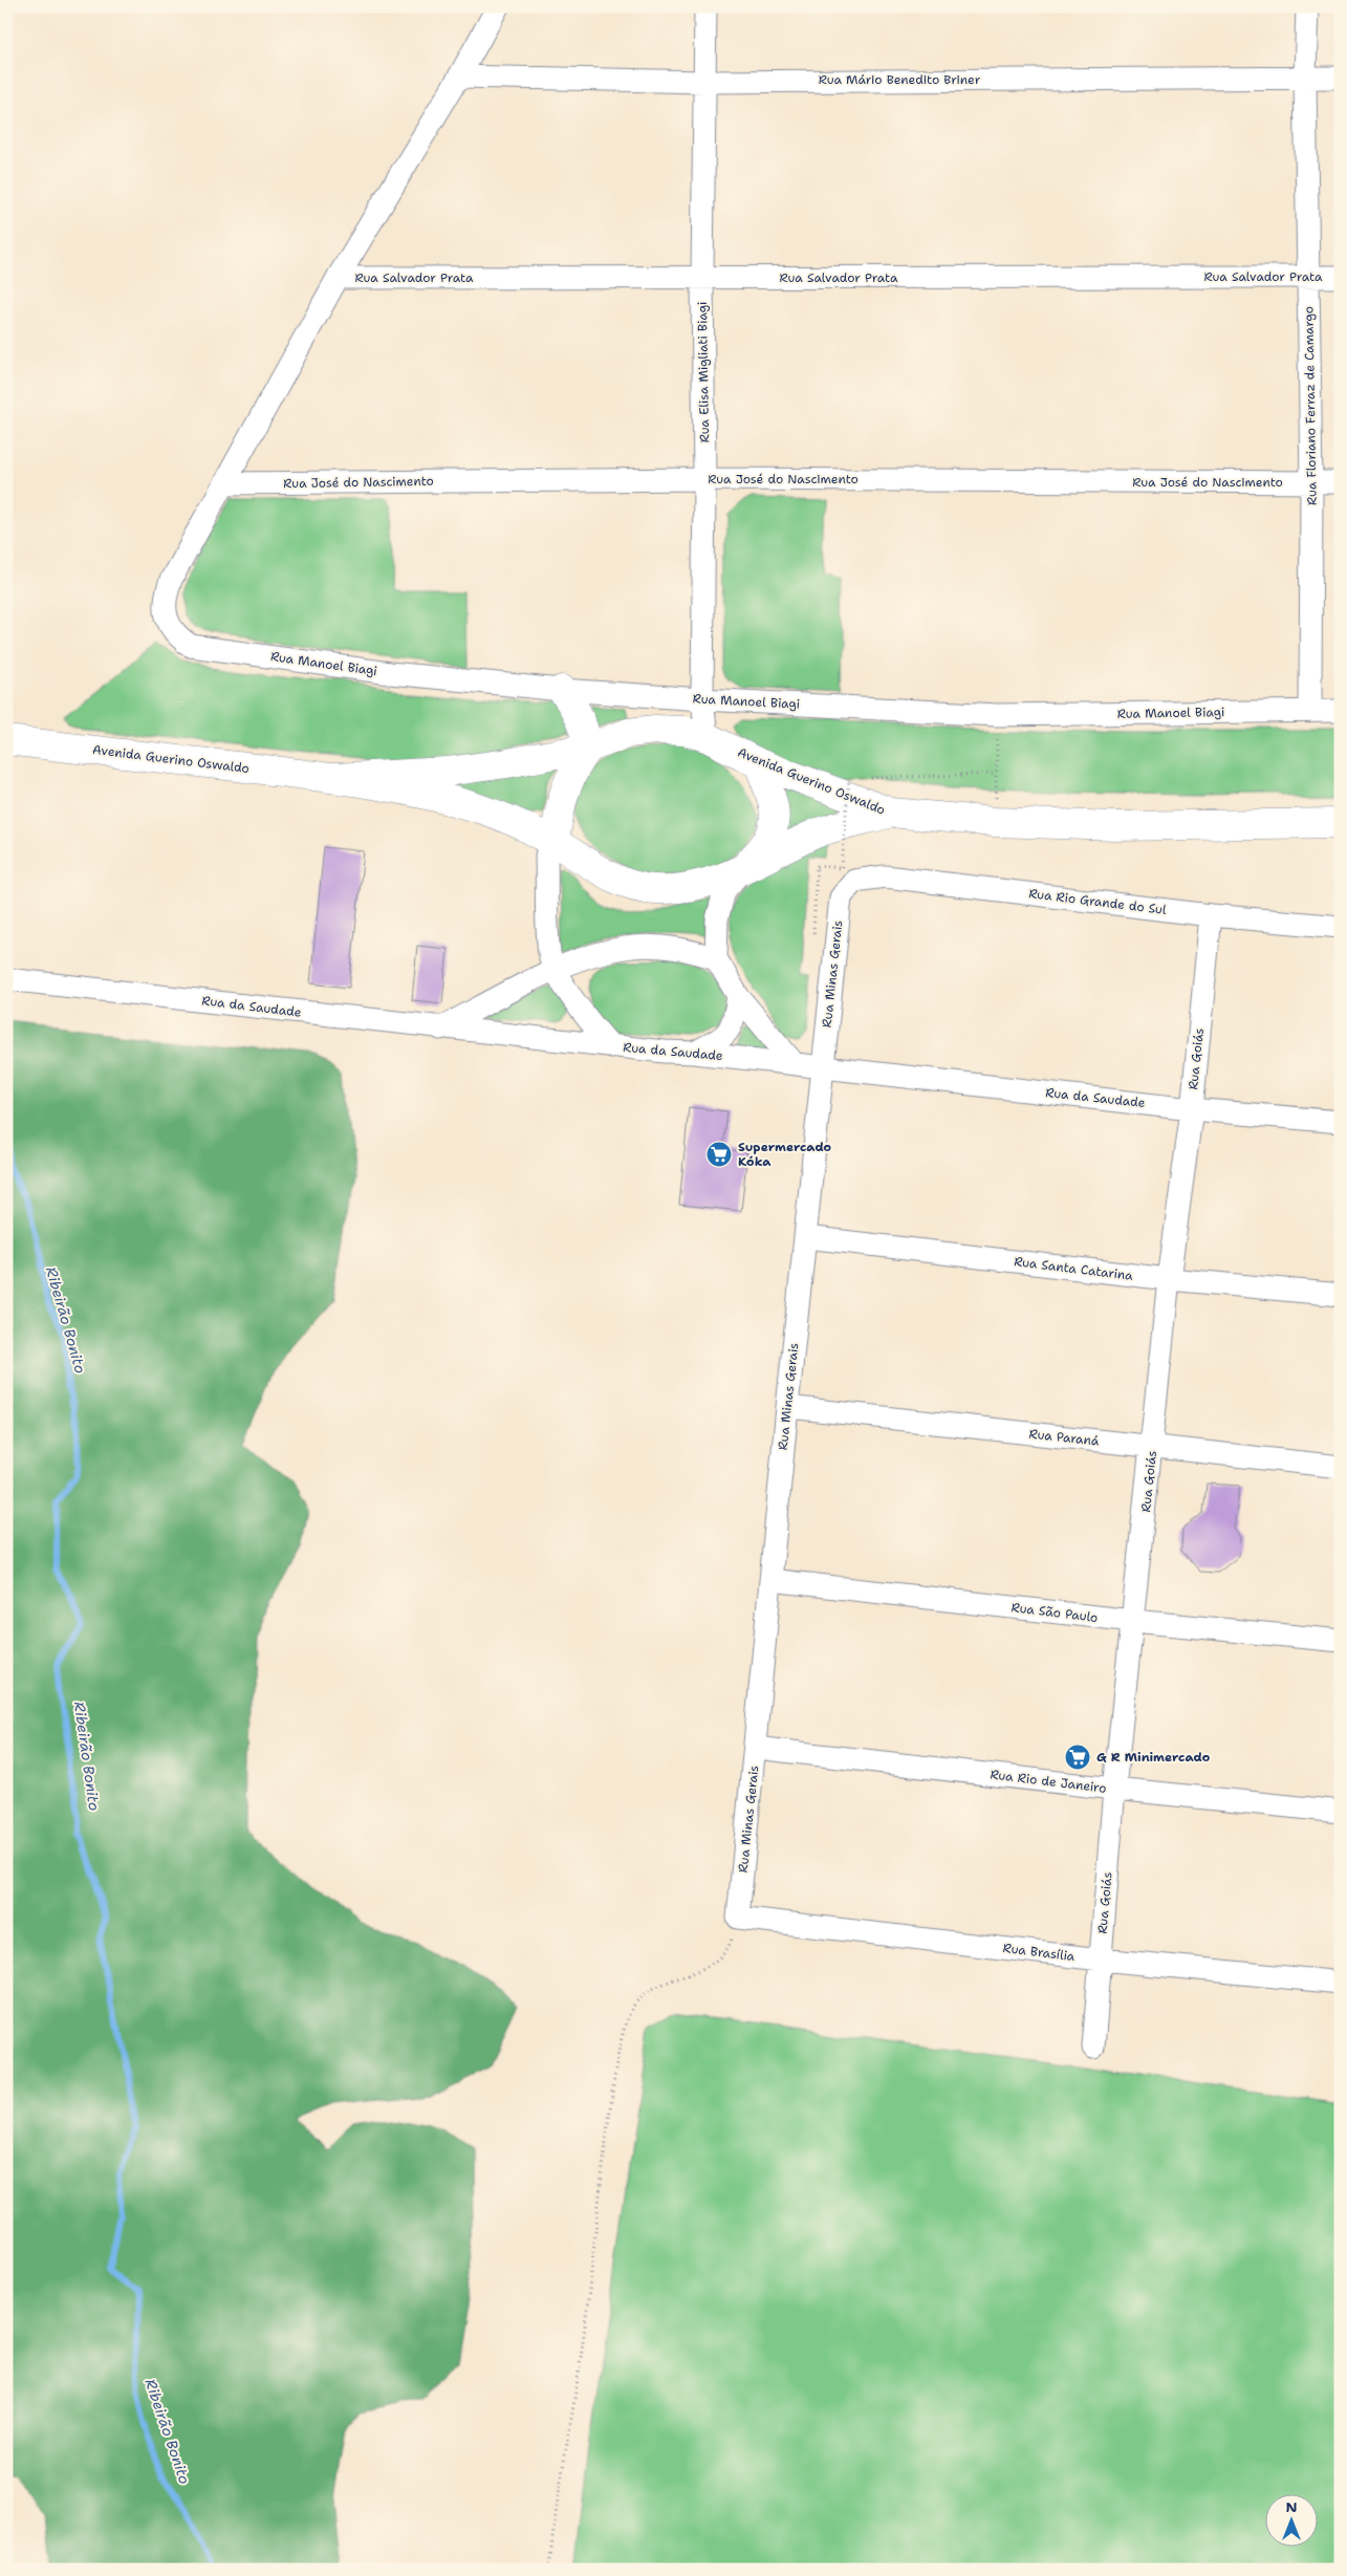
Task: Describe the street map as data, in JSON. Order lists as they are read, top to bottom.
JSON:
{
  "streets": {
    "main road": ["Avenida Guerino Oswaldo"],
    "street": [
      "Rua Mário Benedito Briner",
      "Rua Salvador Prata",
      "Rua Elisa Migliati Biagi",
      "Rua Floriano Ferraz de Camargo",
      "Rua José do Nascimento",
      "Rua Manoel Biagi",
      "Rua Rio Grande do Sul",
      "Rua Minas Gerais",
      "Rua da Saudade",
      "Rua Goiás",
      "Rua Santa Catarina",
      "Rua Paraná",
      "Rua São Paulo",
      "Rua Rio de Janeiro",
      "Rua Brasília"
    ]
  },
  "crossings": [
    ["Rua Mário Benedito Briner", "Rua Elisa Migliati Biagi"],
    ["Rua Mário Benedito Briner", "Rua Floriano Ferraz de Camargo"],
    ["Rua Salvador Prata", "Rua Elisa Migliati Biagi"],
    ["Rua Salvador Prata", "Rua Floriano Ferraz de Camargo"],
    ["Rua Elisa Migliati Biagi", "Rua José do Nascimento"],
    ["Rua Elisa Migliati Biagi", "Rua Manoel Biagi"],
    ["Rua Elisa Migliati Biagi", "Avenida Guerino Oswaldo"],
    ["Rua Floriano Ferraz de Camargo", "Rua José do Nascimento"],
    ["Rua Floriano Ferraz de Camargo", "Rua Manoel Biagi"],
    ["Rua José do Nascimento", "Rua Manoel Biagi"],
    ["Rua Rio Grande do Sul", "Rua Minas Gerais"],
    ["Rua Rio Grande do Sul", "Rua Goiás"],
    ["Rua Minas Gerais", "Rua da Saudade"],
    ["Rua Minas Gerais", "Rua Santa Catarina"],
    ["Rua Minas Gerais", "Rua Paraná"],
    ["Rua Minas Gerais", "Rua São Paulo"],
    ["Rua Minas Gerais", "Rua Rio de Janeiro"],
    ["Rua Minas Gerais", "Rua Brasília"],
    ["Rua da Saudade", "Rua Goiás"],
    ["Rua Goiás", "Rua Santa Catarina"],
    ["Rua Goiás", "Rua Paraná"],
    ["Rua Goiás", "Rua São Paulo"],
    ["Rua Goiás", "Rua Rio de Janeiro"],
    ["Rua Goiás", "Rua Brasília"]
  ],
  "water": ["Ribeirão Bonito"],
  "places": {
    "supermarket": ["Supermercado Kóka", "G R Minimercado"]
  },
  "north": "top"
}
